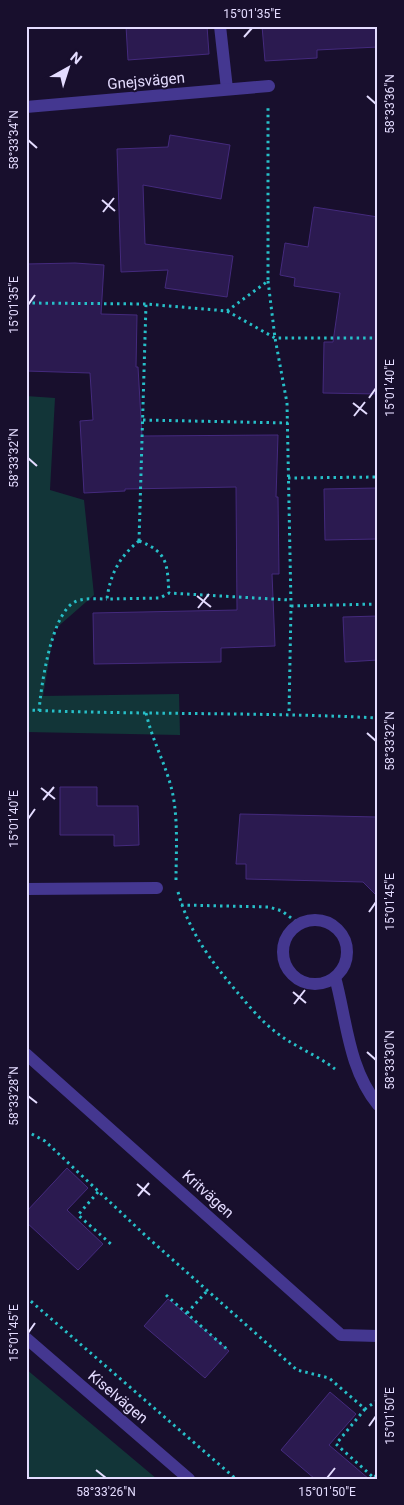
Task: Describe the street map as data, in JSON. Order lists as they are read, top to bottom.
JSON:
{
  "streets": {
    "street": ["Gnejsvägen", "Kritvägen", "Kiselvägen"]
  },
  "north": "top right",
  "coordinates": [
    "15°01'35\"E",
    "58°33'36\"N",
    "58°33'34\"N",
    "15°01'40\"E",
    "58°33'32\"N",
    "15°01'45\"E",
    "58°33'30\"N",
    "58°33'28\"N",
    "15°01'50\"E",
    "58°33'26\"N"
  ]
}
